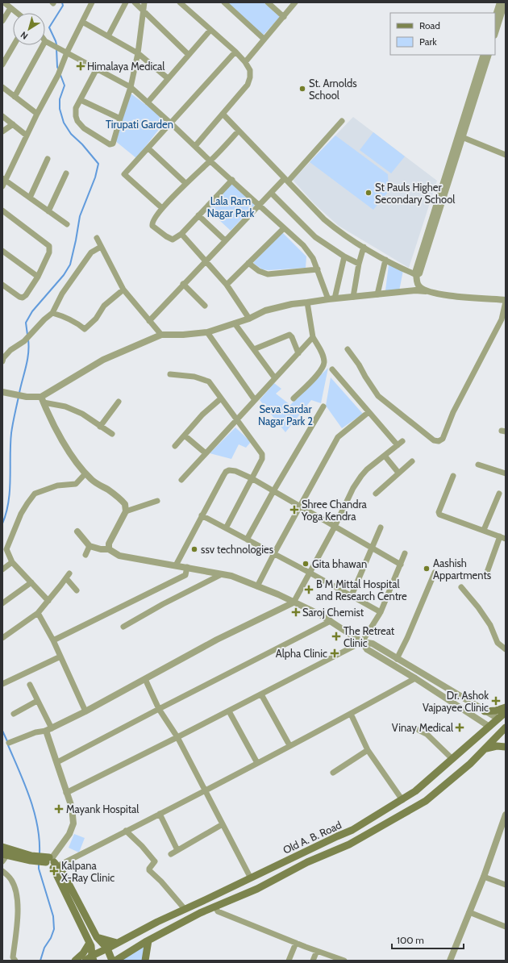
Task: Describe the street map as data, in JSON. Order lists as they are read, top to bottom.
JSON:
{
  "streets": {
    "main road": ["Old A. B. Road"]
  },
  "parks": ["Tirupati Garden", "Lala Ram Nagar Park", "Seva Sardar Nagar Park 2"],
  "places": {
    "health": [
      "Himalaya Medical",
      "Shree Chandra Yoga Kendra",
      "B M Mittal Hospital and Research Centre",
      "Saroj Chemist",
      "The Retreat Clinic",
      "Alpha Clinic",
      "Dr. Ashok Vajpayee Clinic",
      "Vinay Medical",
      "Mayank Hospital",
      "Kalpana X-Ray Clinic"
    ],
    "other": [
      "St. Arnolds School",
      "St Pauls Higher Secondary School",
      "ssv technologies",
      "Gita bhawan",
      "Aashish Appartments"
    ]
  },
  "legend": ["Road", "Park"],
  "scale_bar": "100 m",
  "north": "bottom left"
}
